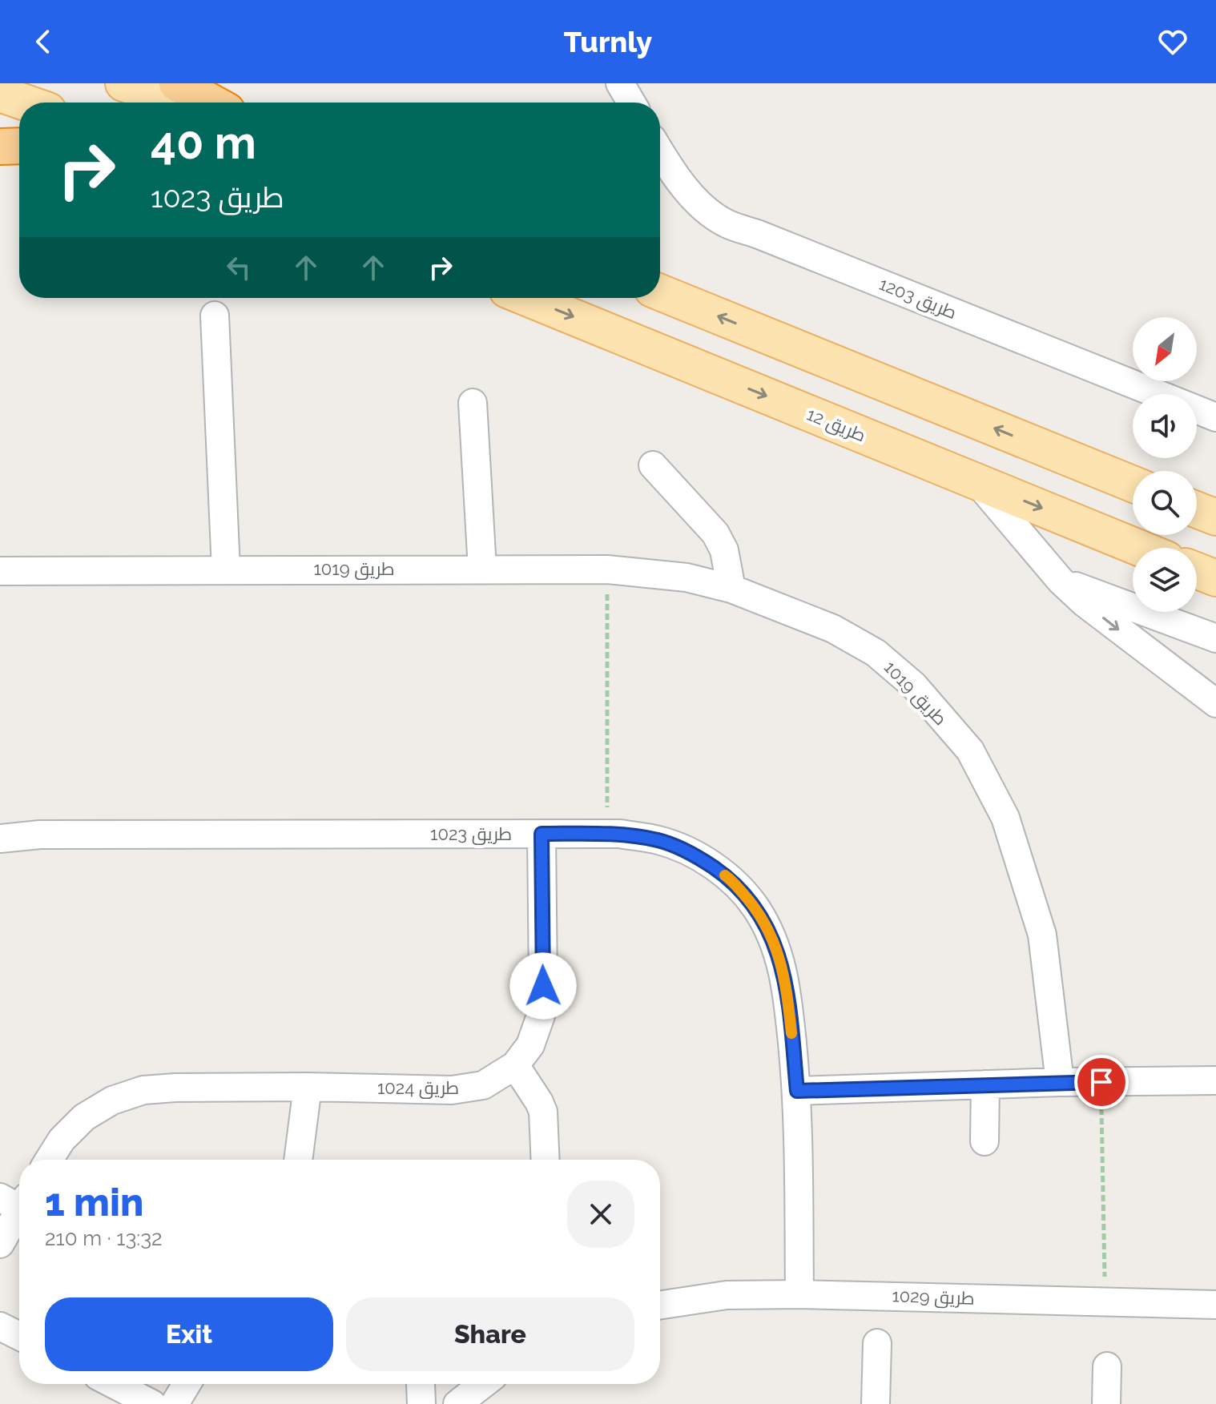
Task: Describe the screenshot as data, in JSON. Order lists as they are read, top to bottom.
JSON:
{
  "streets": {
    "main road": ["طريق 12"],
    "street": [
      "طريق 1203",
      "طريق 1019",
      "طريق 1023",
      "طريق 1024",
      "طريق 1029"
    ]
  },
  "crossings": [
    ["طريق 1023", "طريق 1024"],
    ["طريق 1023", "طريق 1029"]
  ],
  "north": "bottom left",
  "page": {
    "header": "Turnly",
    "turn": ["40 m", "طريق 1023"],
    "heading": ["1 min", "210 m · 13:32"],
    "buttons": ["Exit", "Share"]
  }
}
